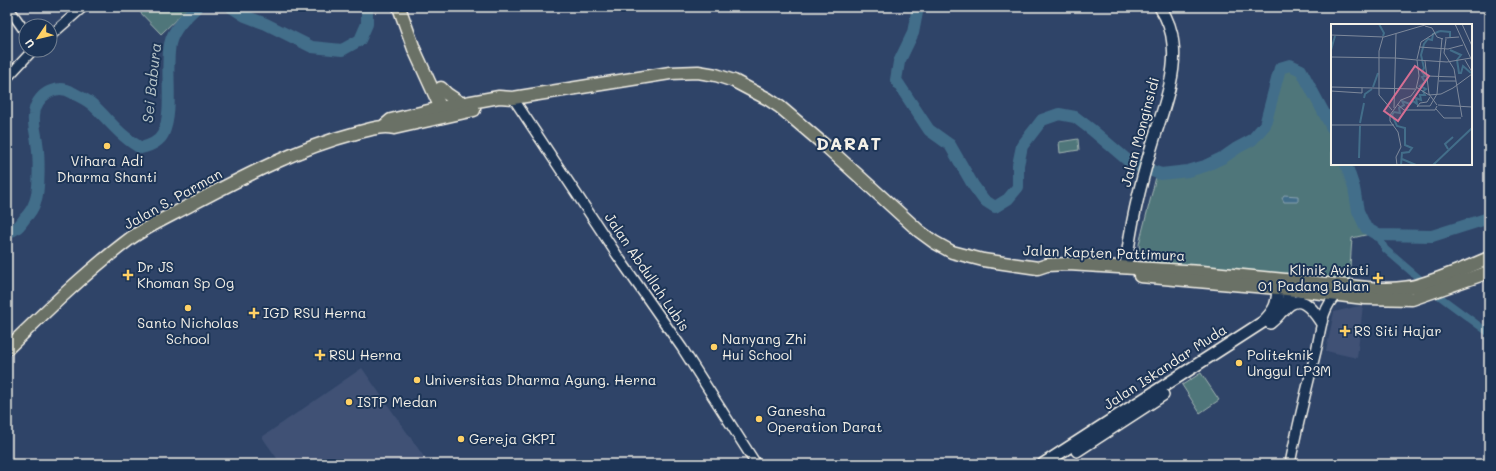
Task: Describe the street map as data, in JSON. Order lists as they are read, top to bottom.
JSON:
{
  "streets": {
    "main road": [
      "Jalan Monginsidi",
      "Jalan S. Parman",
      "Jalan Kapten Pattimura",
      "Jalan Iskandar Muda"
    ],
    "street": ["Jalan Abdullah Lubis"]
  },
  "crossings": [
    ["Jalan Monginsidi", "Jalan Kapten Pattimura"],
    ["Jalan S. Parman", "Jalan Kapten Pattimura"],
    ["Jalan Kapten Pattimura", "Jalan Abdullah Lubis"],
    ["Jalan Kapten Pattimura", "Jalan Iskandar Muda"]
  ],
  "districts": ["DARAT"],
  "water": ["Sei Babura"],
  "places": {
    "other": [
      "Vihara Adi Dharma Shanti",
      "Santo Nicholas School",
      "Nanyang Zhi Hui School",
      "Politeknik Unggul LP3M",
      "Universitas Dharma Agung. Herna",
      "ISTP Medan",
      "Ganesha Operation Darat",
      "Gereja GKPI"
    ],
    "health": [
      "Dr JS Khoman Sp Og",
      "Klinik Aviati 01 Padang Bulan",
      "IGD RSU Herna",
      "RS Siti Hajar",
      "RSU Herna"
    ]
  },
  "north": "bottom left"
}
